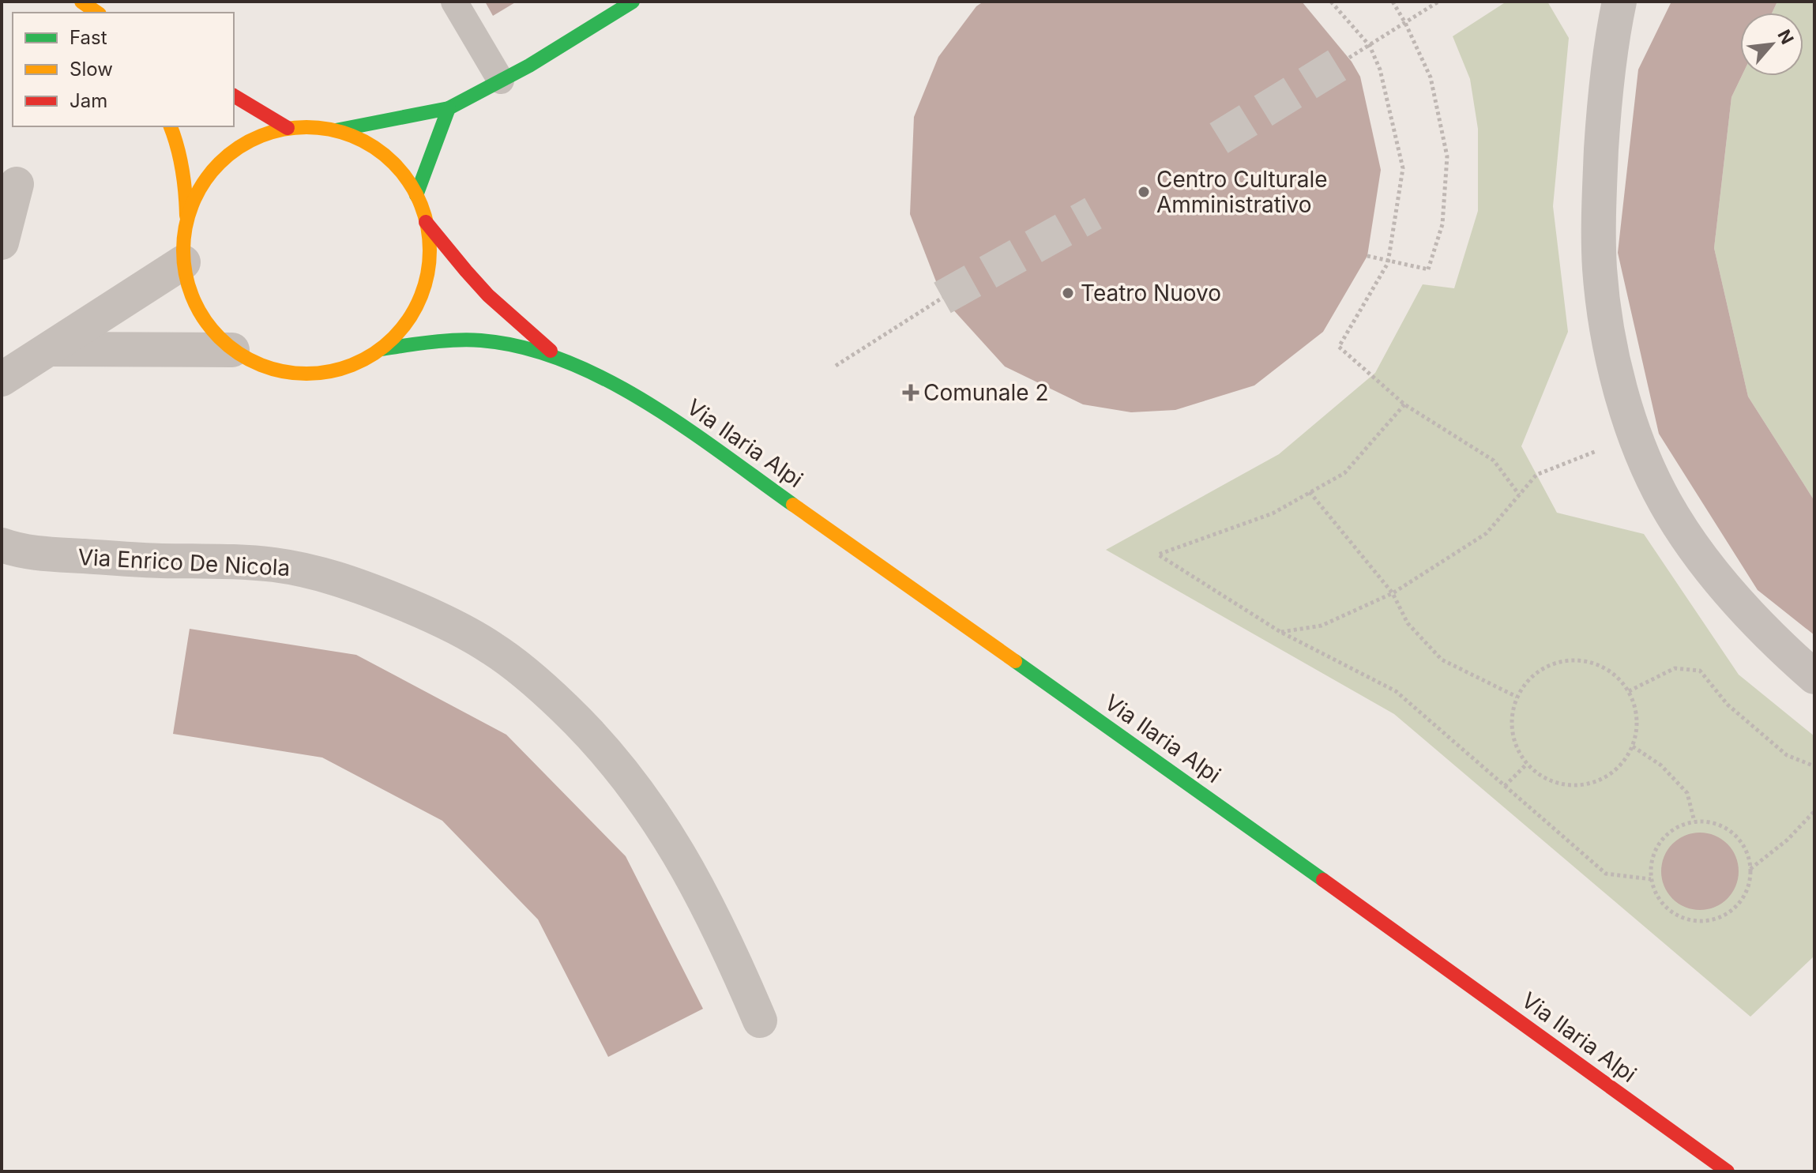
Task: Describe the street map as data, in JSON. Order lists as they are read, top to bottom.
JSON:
{
  "streets": {
    "street": ["Via Ilaria Alpi", "Via Enrico De Nicola"]
  },
  "places": {
    "other": ["Centro Culturale Amministrativo", "Teatro Nuovo"],
    "health": ["Comunale 2"]
  },
  "legend": ["Fast", "Slow", "Jam"],
  "north": "top right"
}
